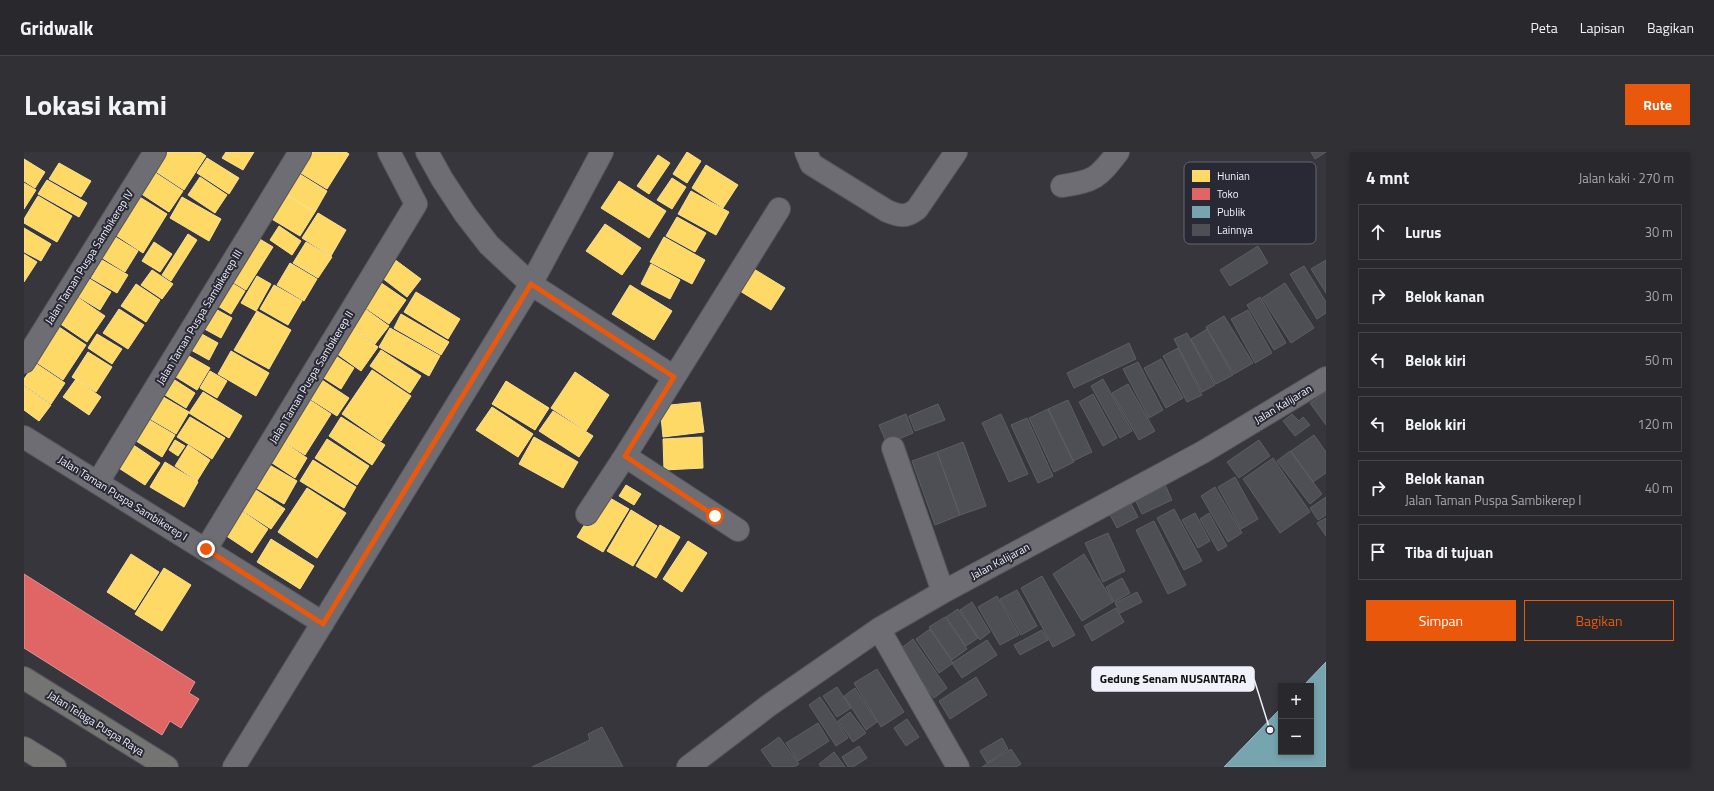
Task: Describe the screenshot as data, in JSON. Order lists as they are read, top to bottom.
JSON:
{
  "streets": {
    "main road": ["Jalan Telaga Puspa Raya"],
    "street": [
      "Jalan Taman Puspa Sambikerep IV",
      "Jalan Taman Puspa Sambikerep III",
      "Jalan Taman Puspa Sambikerep II",
      "Jalan Kalijaran",
      "Jalan Taman Puspa Sambikerep I"
    ]
  },
  "crossings": [
    ["Jalan Taman Puspa Sambikerep III", "Jalan Taman Puspa Sambikerep I"],
    ["Jalan Taman Puspa Sambikerep II", "Jalan Taman Puspa Sambikerep I"]
  ],
  "places": ["Gedung Senam NUSANTARA"],
  "legend": [
    "Hunian",
    "Toko",
    "Publik",
    "Lainnya"
  ],
  "page": {
    "header": "Gridwalk",
    "nav": ["Peta", "Lapisan", "Bagikan"],
    "title": "Lokasi kami",
    "buttons": [
      "Rute",
      ["Simpan", "Bagikan"]
    ],
    "heading": ["4 mnt", "Jalan kaki · 270 m"],
    "list": [
      ["Lurus", "30 m"],
      ["Belok kanan", "30 m"],
      ["Belok kiri", "50 m"],
      ["Belok kiri", "120 m"],
      ["Belok kanan", "Jalan Taman Puspa Sambikerep I", "40 m"],
      "Tiba di tujuan"
    ],
    "map_buttons": ["+", "−"]
  }
}
